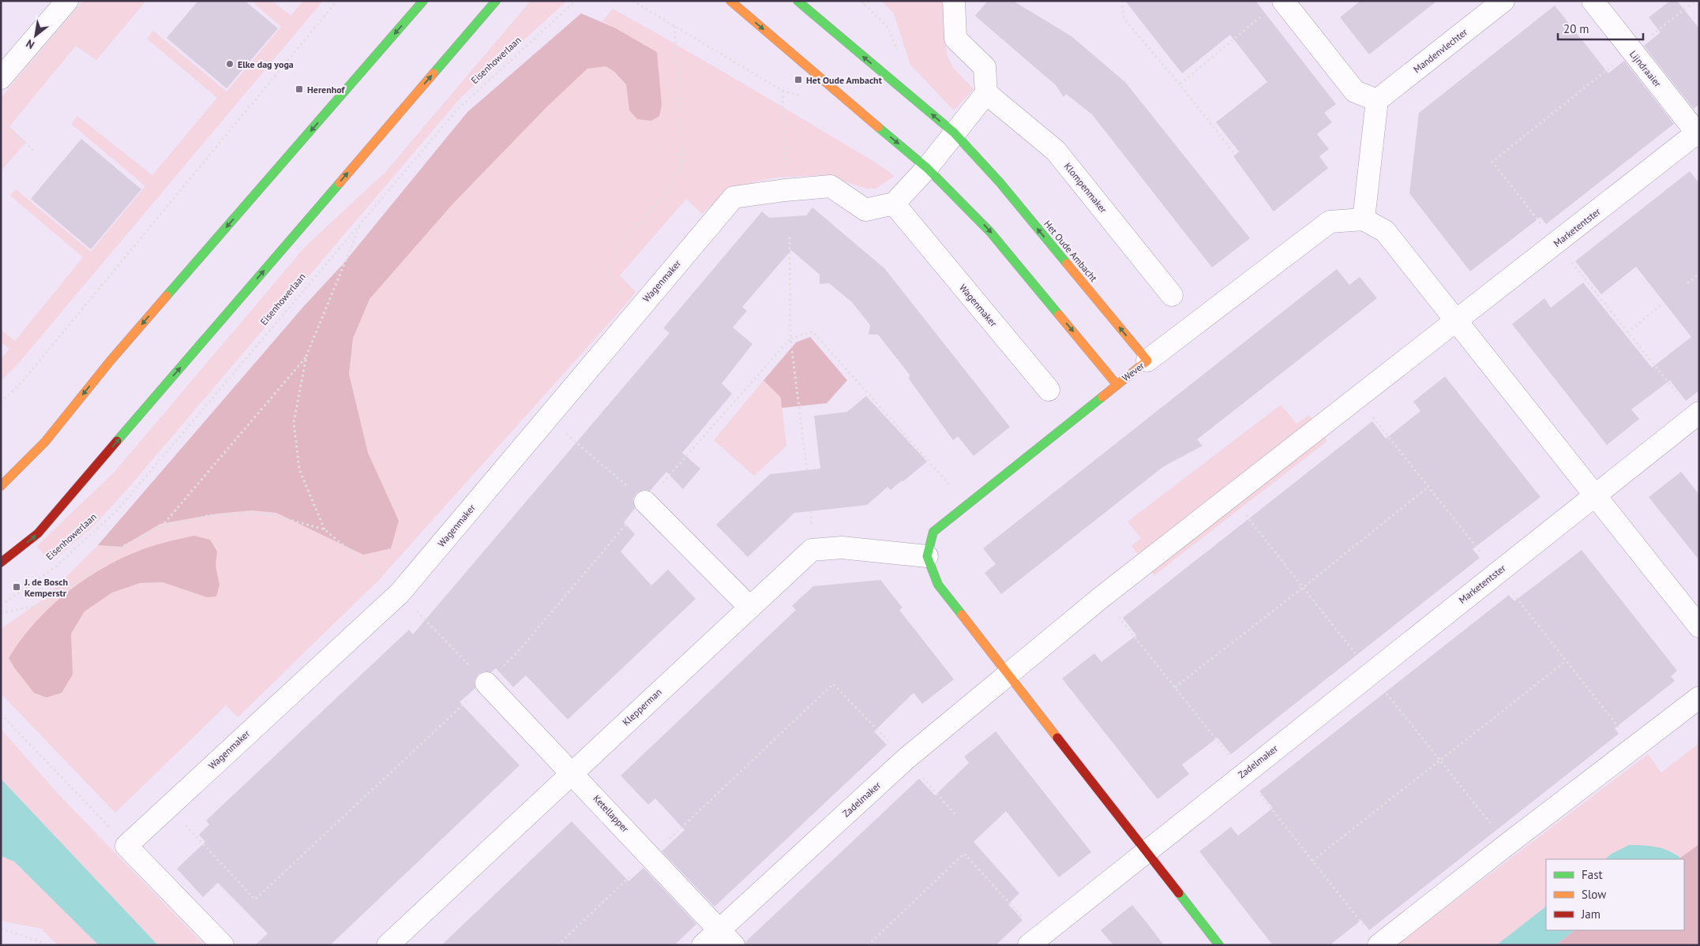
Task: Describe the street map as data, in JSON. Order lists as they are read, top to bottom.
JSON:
{
  "streets": {
    "street": [
      "Mandenvlechter",
      "Lijndraaier",
      "Klompenmaker",
      "Marketentster",
      "Het Oude Ambacht",
      "Wagenmaker",
      "Wever",
      "Klepperman",
      "Zadelmaker",
      "Ketellapper"
    ],
    "path": ["Eisenhowerlaan"]
  },
  "crossings": [
    ["Lijndraaier", "Marketentster"],
    ["Marketentster", "Zadelmaker"],
    ["Het Oude Ambacht", "Wever"],
    ["Wever", "Klepperman"],
    ["Klepperman", "Ketellapper"],
    ["Zadelmaker", "Ketellapper"]
  ],
  "places": {
    "other": ["Elke dag yoga"],
    "transit": ["Het Oude Ambacht", "Herenhof", "J. de Bosch Kemperstr"]
  },
  "legend": ["Fast", "Slow", "Jam"],
  "scale_bar": "20 m",
  "north": "bottom left"
}
